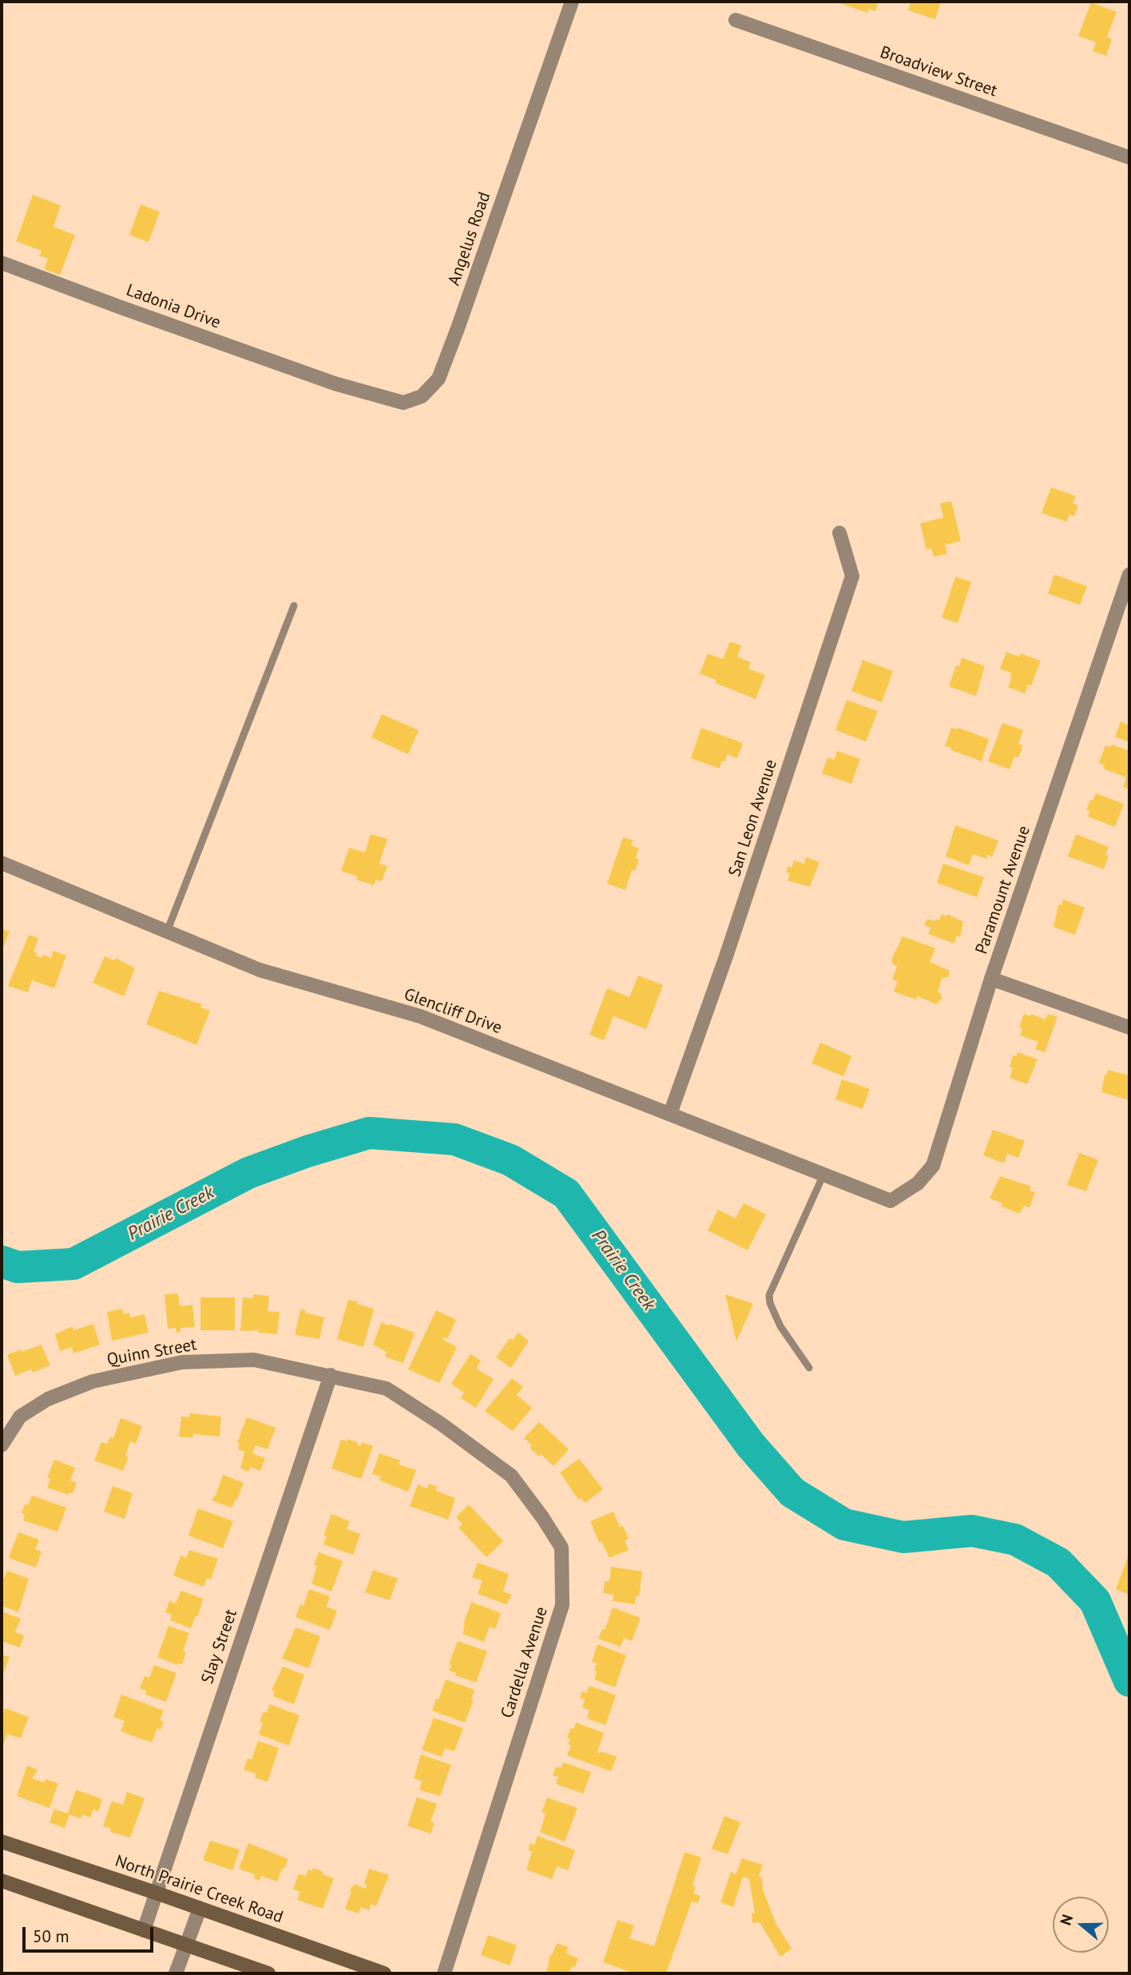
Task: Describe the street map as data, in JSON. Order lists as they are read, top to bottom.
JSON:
{
  "streets": {
    "main road": ["North Prairie Creek Road"],
    "street": [
      "Broadview Street",
      "Angelus Road",
      "Ladonia Drive",
      "San Leon Avenue",
      "Paramount Avenue",
      "Glencliff Drive",
      "Quinn Street",
      "Slay Street",
      "Cardella Avenue"
    ]
  },
  "crossings": [
    ["Angelus Road", "Ladonia Drive"],
    ["San Leon Avenue", "Glencliff Drive"],
    ["Paramount Avenue", "Glencliff Drive"],
    ["Quinn Street", "Slay Street"],
    ["Quinn Street", "Cardella Avenue"],
    ["Slay Street", "Cardella Avenue"],
    ["Slay Street", "North Prairie Creek Road"]
  ],
  "water": ["Prairie Creek"],
  "scale_bar": "50 m",
  "north": "left"
}
